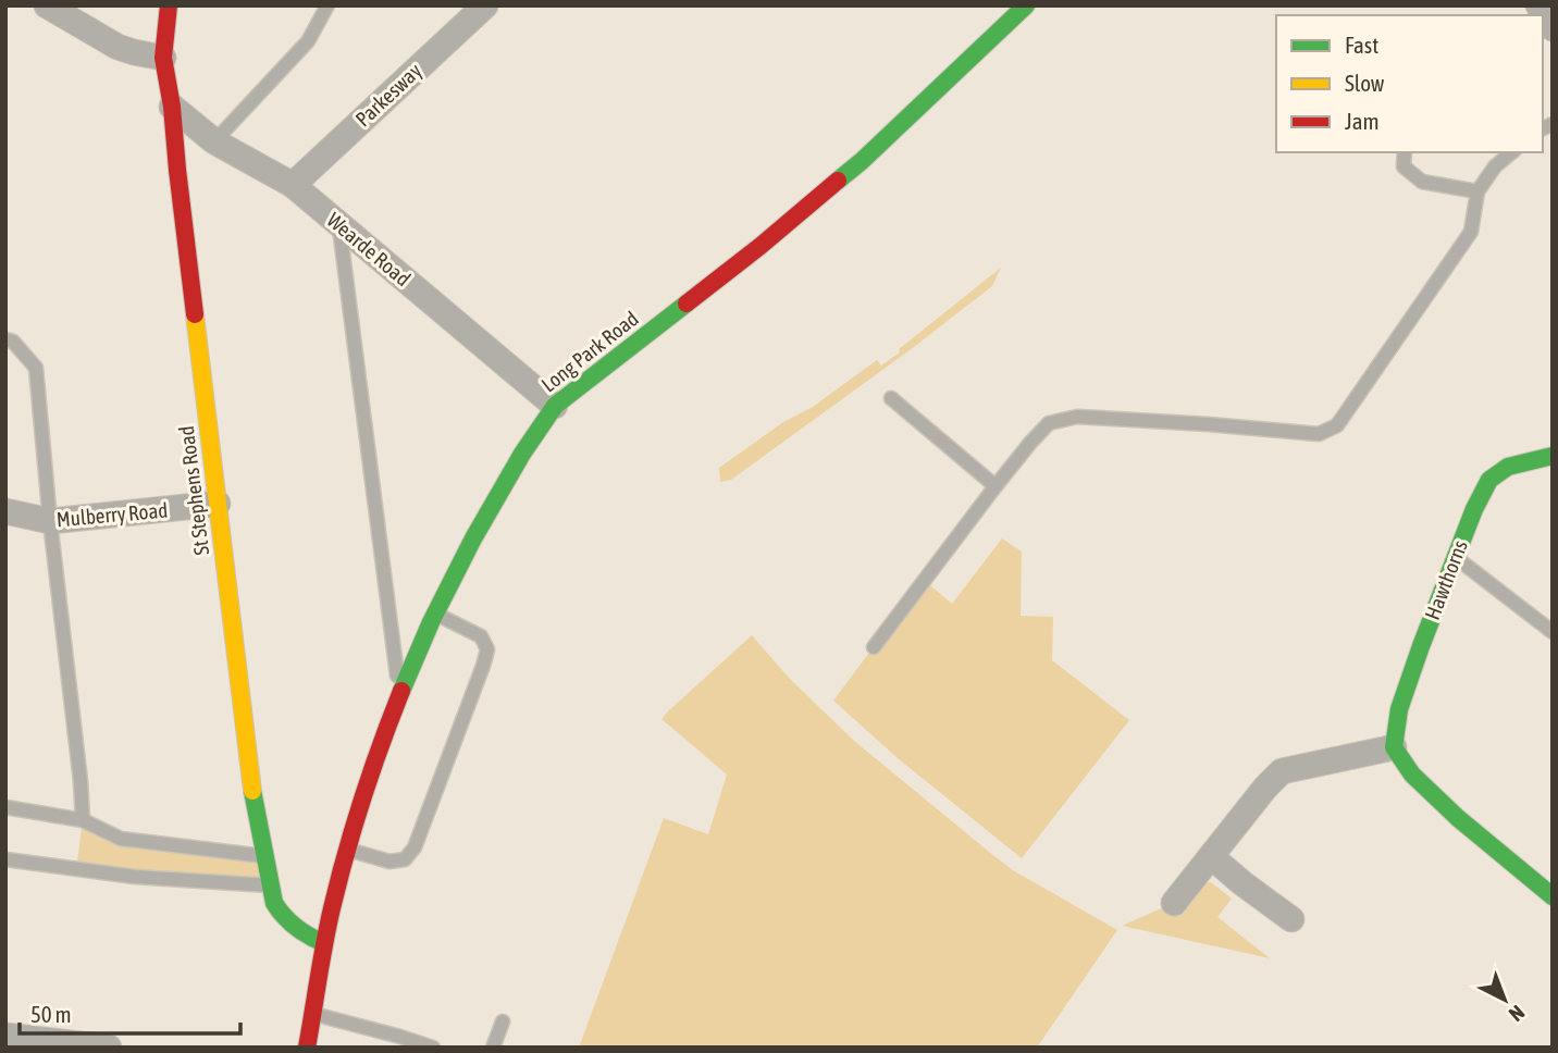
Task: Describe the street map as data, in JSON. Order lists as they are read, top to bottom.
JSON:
{
  "streets": {
    "street": [
      "Parkesway",
      "Wearde Road",
      "Long Park Road",
      "St Stephens Road",
      "Mulberry Road",
      "Hawthorns"
    ]
  },
  "crossings": [
    ["Parkesway", "Wearde Road"],
    ["Wearde Road", "Long Park Road"],
    ["Wearde Road", "St Stephens Road"],
    ["Long Park Road", "St Stephens Road"],
    ["St Stephens Road", "Mulberry Road"]
  ],
  "legend": ["Fast", "Slow", "Jam"],
  "scale_bar": "50 m",
  "north": "bottom right"
}
